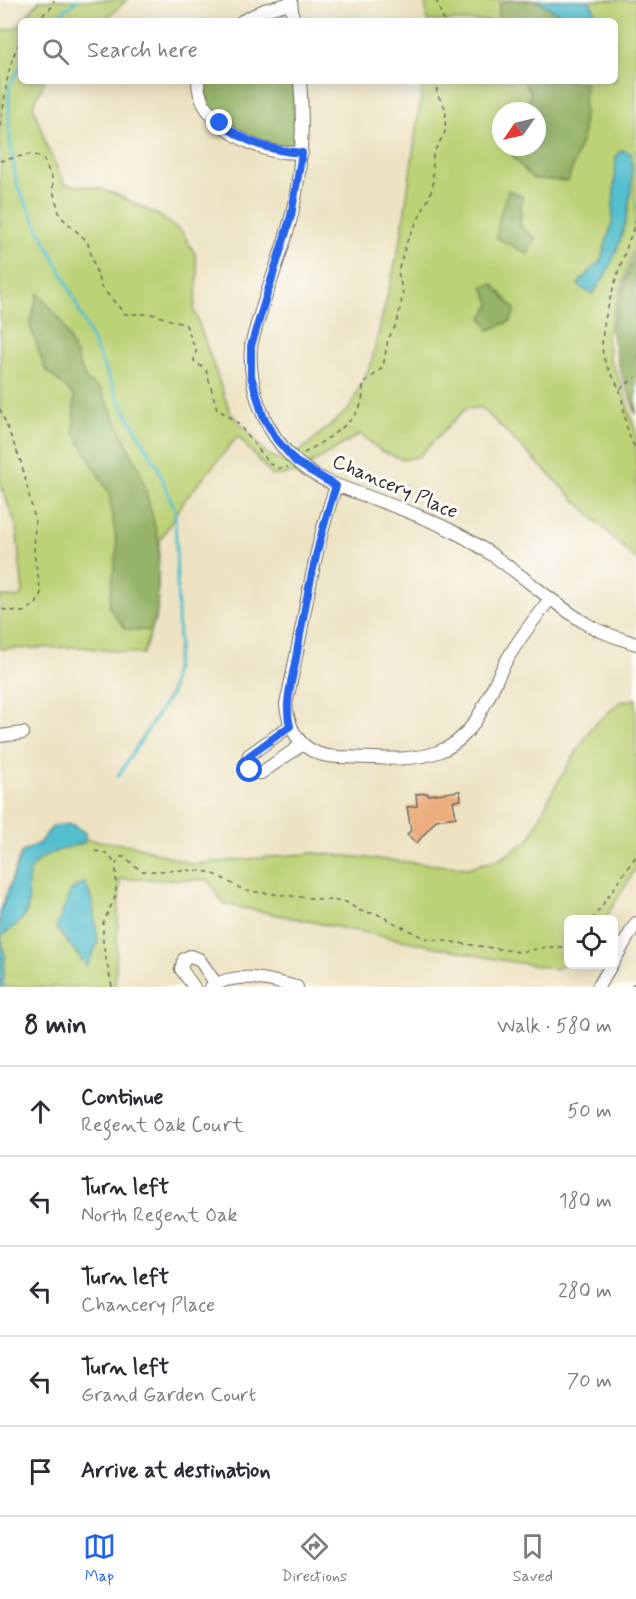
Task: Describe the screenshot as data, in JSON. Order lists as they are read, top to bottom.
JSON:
{
  "streets": {
    "street": ["Chancery Place"]
  },
  "north": "bottom left",
  "page": {
    "search": "Search here",
    "heading": ["8 min", "Walk · 580 m"],
    "list": [
      ["Continue", "Regent Oak Court", "50 m"],
      ["Turn left", "North Regent Oak", "180 m"],
      ["Turn left", "Chancery Place", "280 m"],
      ["Turn left", "Grand Garden Court", "70 m"],
      "Arrive at destination"
    ],
    "nav": ["Map", "Directions", "Saved"]
  }
}
